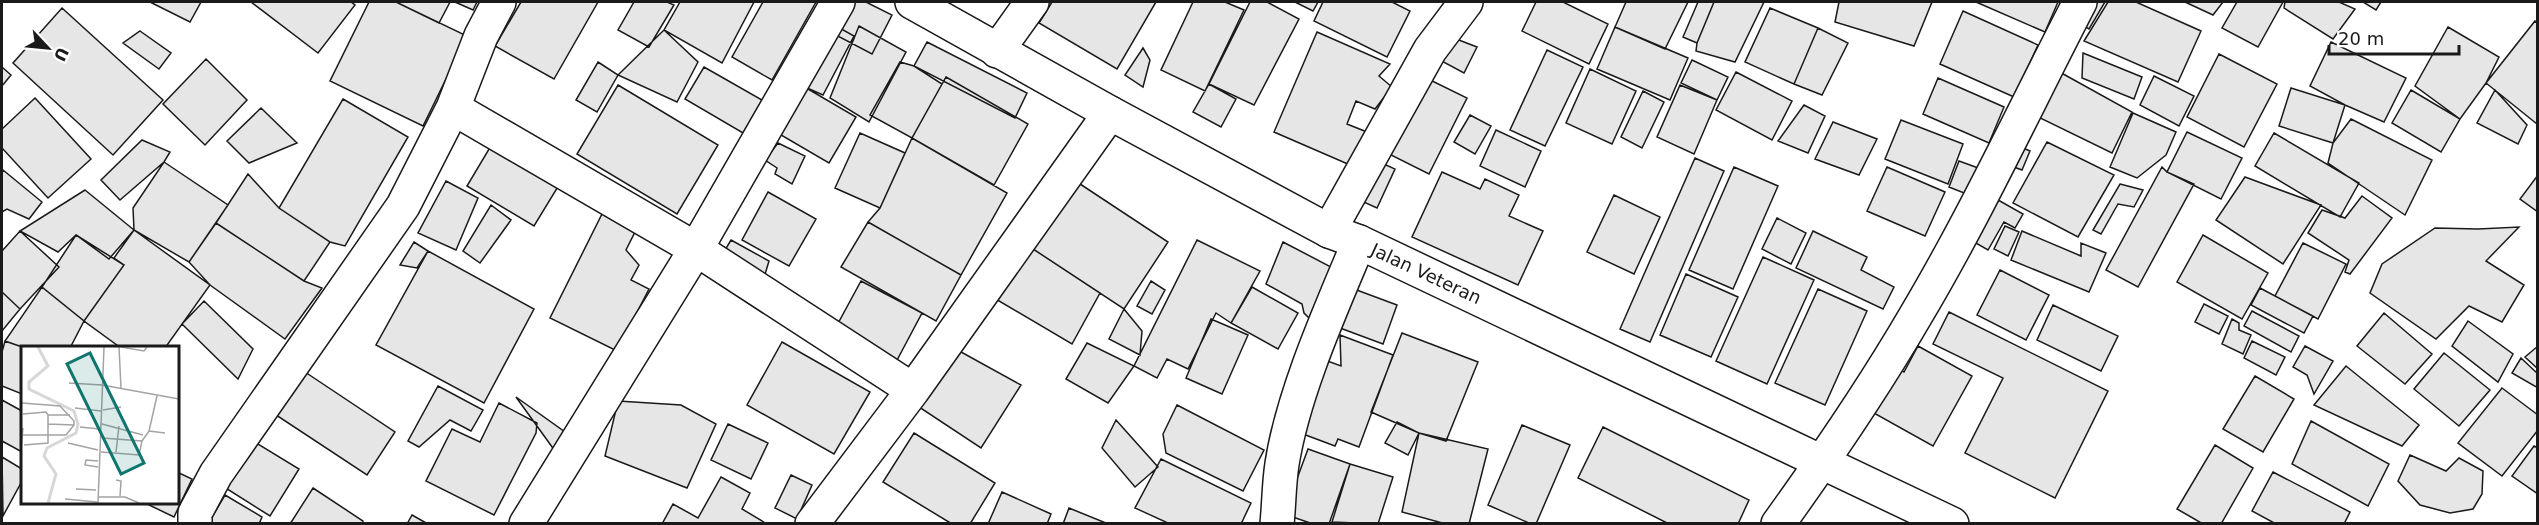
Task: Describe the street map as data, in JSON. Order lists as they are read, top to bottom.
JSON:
{
  "streets": {
    "main road": ["Jalan Veteran"]
  },
  "scale_bar": "20 m",
  "north": "bottom right"
}
